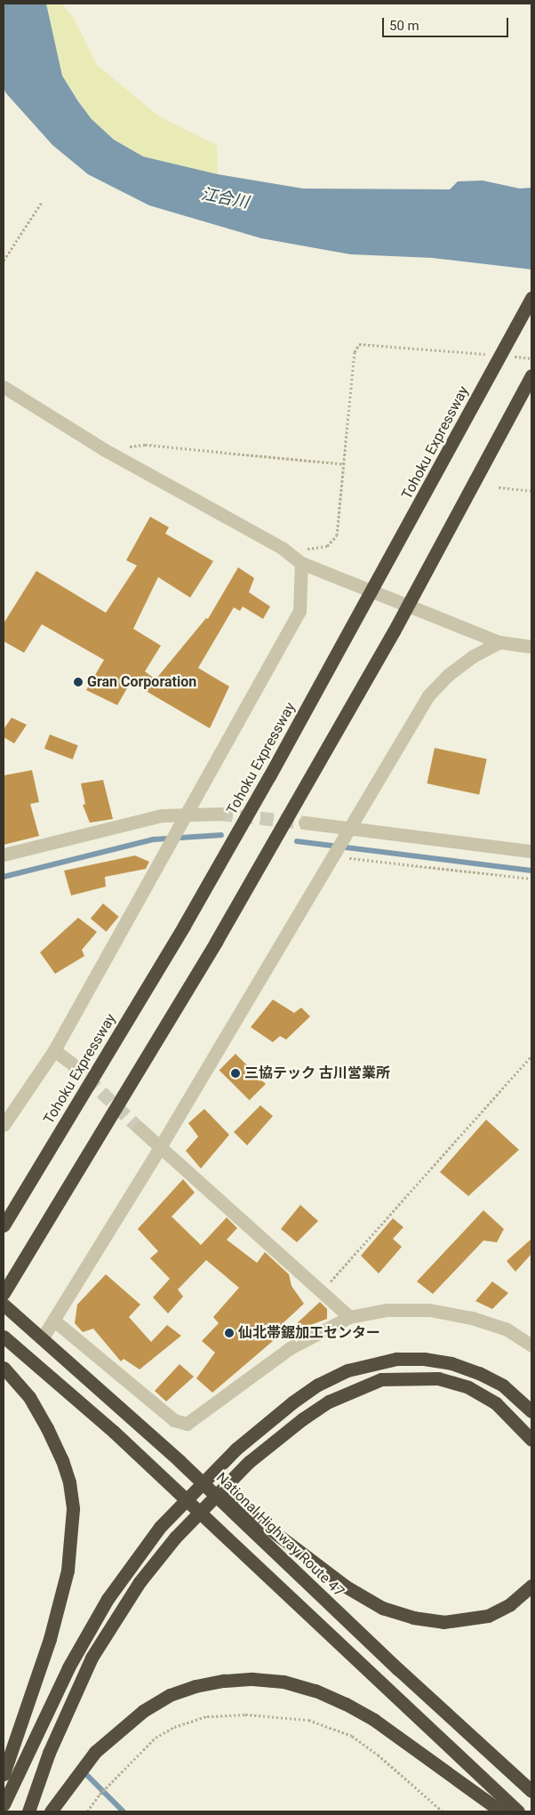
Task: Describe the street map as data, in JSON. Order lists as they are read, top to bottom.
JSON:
{
  "streets": {
    "highway": ["Tohoku Expressway", "National Highway Route 47"]
  },
  "water": ["江合川"],
  "places": ["Gran Corporation", "三協テック 古川営業所", "仙北帯鋸加工センター"],
  "scale_bar": "50 m"
}
